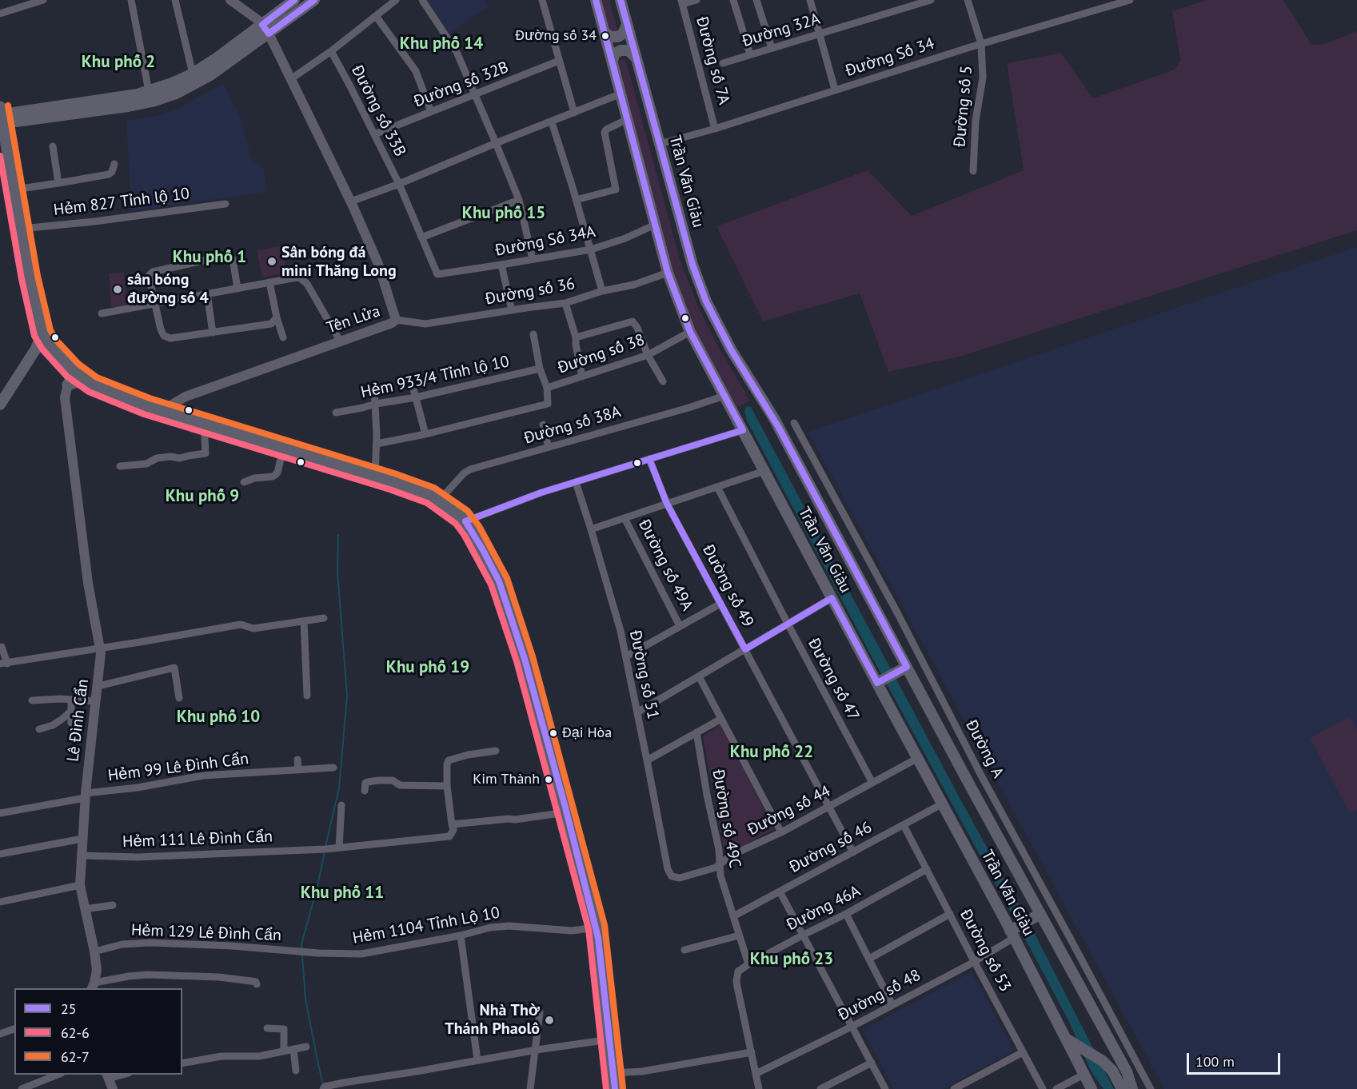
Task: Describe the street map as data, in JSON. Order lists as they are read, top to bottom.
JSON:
{
  "streets": {
    "main road": ["Trần Văn Giàu"],
    "street": [
      "Đường 32A",
      "Đường Số 34",
      "Đường số 7A",
      "Đường số 32B",
      "Đường số 5",
      "Đường số 33B",
      "Hẻm 827 Tỉnh lộ 10",
      "Đường Số 34A",
      "Đường số 36",
      "Tên Lửa",
      "Đường số 38",
      "Hẻm 933/4 Tỉnh lộ 10",
      "Đường số 38A",
      "Đường số 49A",
      "Đường số 49",
      "Đường số 51",
      "Đường số 47",
      "Lê Đình Cẩn",
      "Đường A",
      "Hẻm 99 Lê Đình Cẩn",
      "Đường số 44",
      "Đường số 49C",
      "Hẻm 111 Lê Đình Cẩn",
      "Đường số 46",
      "Đường 46A",
      "Hẻm 1104 Tỉnh Lộ 10",
      "Hẻm 129 Lê Đình Cẩn",
      "Đường số 53",
      "Đường số 48"
    ]
  },
  "crossings": [
    ["Đường Số 34", "Đường số 7A"],
    ["Đường Số 34", "Đường số 5"],
    ["Đường Số 34", "Trần Văn Giàu"],
    ["Đường số 32B", "Đường số 33B"],
    ["Đường số 33B", "Đường Số 34A"],
    ["Trần Văn Giàu", "Đường Số 34A"],
    ["Trần Văn Giàu", "Đường số 36"],
    ["Trần Văn Giàu", "Đường số 38"],
    ["Trần Văn Giàu", "Đường số 38A"],
    ["Trần Văn Giàu", "Đường số 44"],
    ["Trần Văn Giàu", "Đường số 46"],
    ["Trần Văn Giàu", "Đường số 48"],
    ["Đường số 36", "Tên Lửa"],
    ["Đường số 49", "Đường số 44"],
    ["Đường số 49", "Đường số 46"],
    ["Đường số 51", "Đường số 44"],
    ["Đường số 47", "Đường số 44"],
    ["Lê Đình Cẩn", "Hẻm 99 Lê Đình Cẩn"],
    ["Lê Đình Cẩn", "Hẻm 111 Lê Đình Cẩn"],
    ["Lê Đình Cẩn", "Hẻm 129 Lê Đình Cẩn"],
    ["Đường số 44", "Đường số 49C"],
    ["Đường số 49C", "Đường số 46"],
    ["Đường số 49C", "Đường 46A"],
    ["Đường số 46", "Đường số 53"],
    ["Đường 46A", "Đường số 53"],
    ["Hẻm 1104 Tỉnh Lộ 10", "Hẻm 129 Lê Đình Cẩn"],
    ["Đường số 53", "Đường số 48"]
  ],
  "districts": [
    "Khu phố 14",
    "Khu phố 2",
    "Khu phố 15",
    "Khu phố 1",
    "Khu phố 9",
    "Khu phố 19",
    "Khu phố 10",
    "Khu phố 22",
    "Khu phố 11",
    "Khu phố 23"
  ],
  "places": [
    "Đường số 34",
    "Sân bóng đá mini Thăng Long",
    "sân bóng đường số 4",
    "Đại Hòa",
    "Kim Thành",
    "Nhà Thờ Thánh Phaolô"
  ],
  "lines": ["transit line 25", "transit line 62-7", "transit line 62-6"],
  "legend": ["25", "62-6", "62-7"],
  "scale_bar": "100 m"
}
